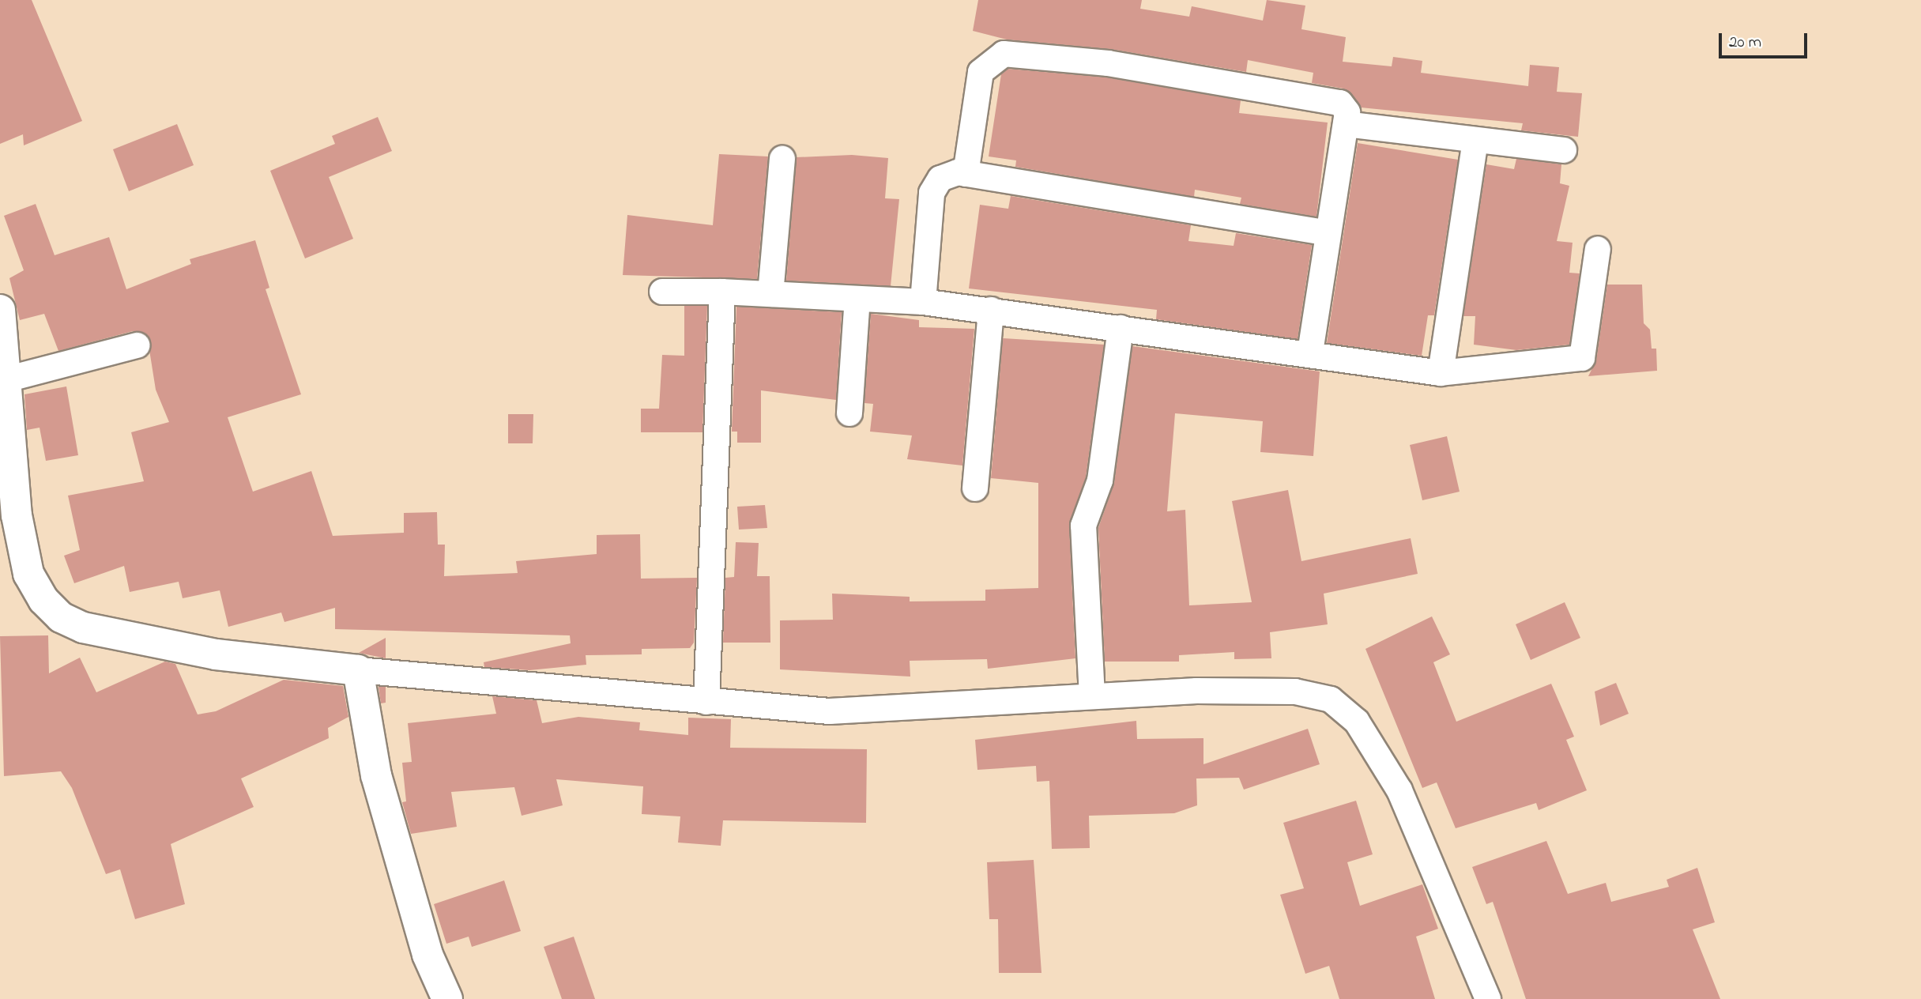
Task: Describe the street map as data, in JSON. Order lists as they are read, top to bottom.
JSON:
{
  "scale_bar": "20 m"
}
